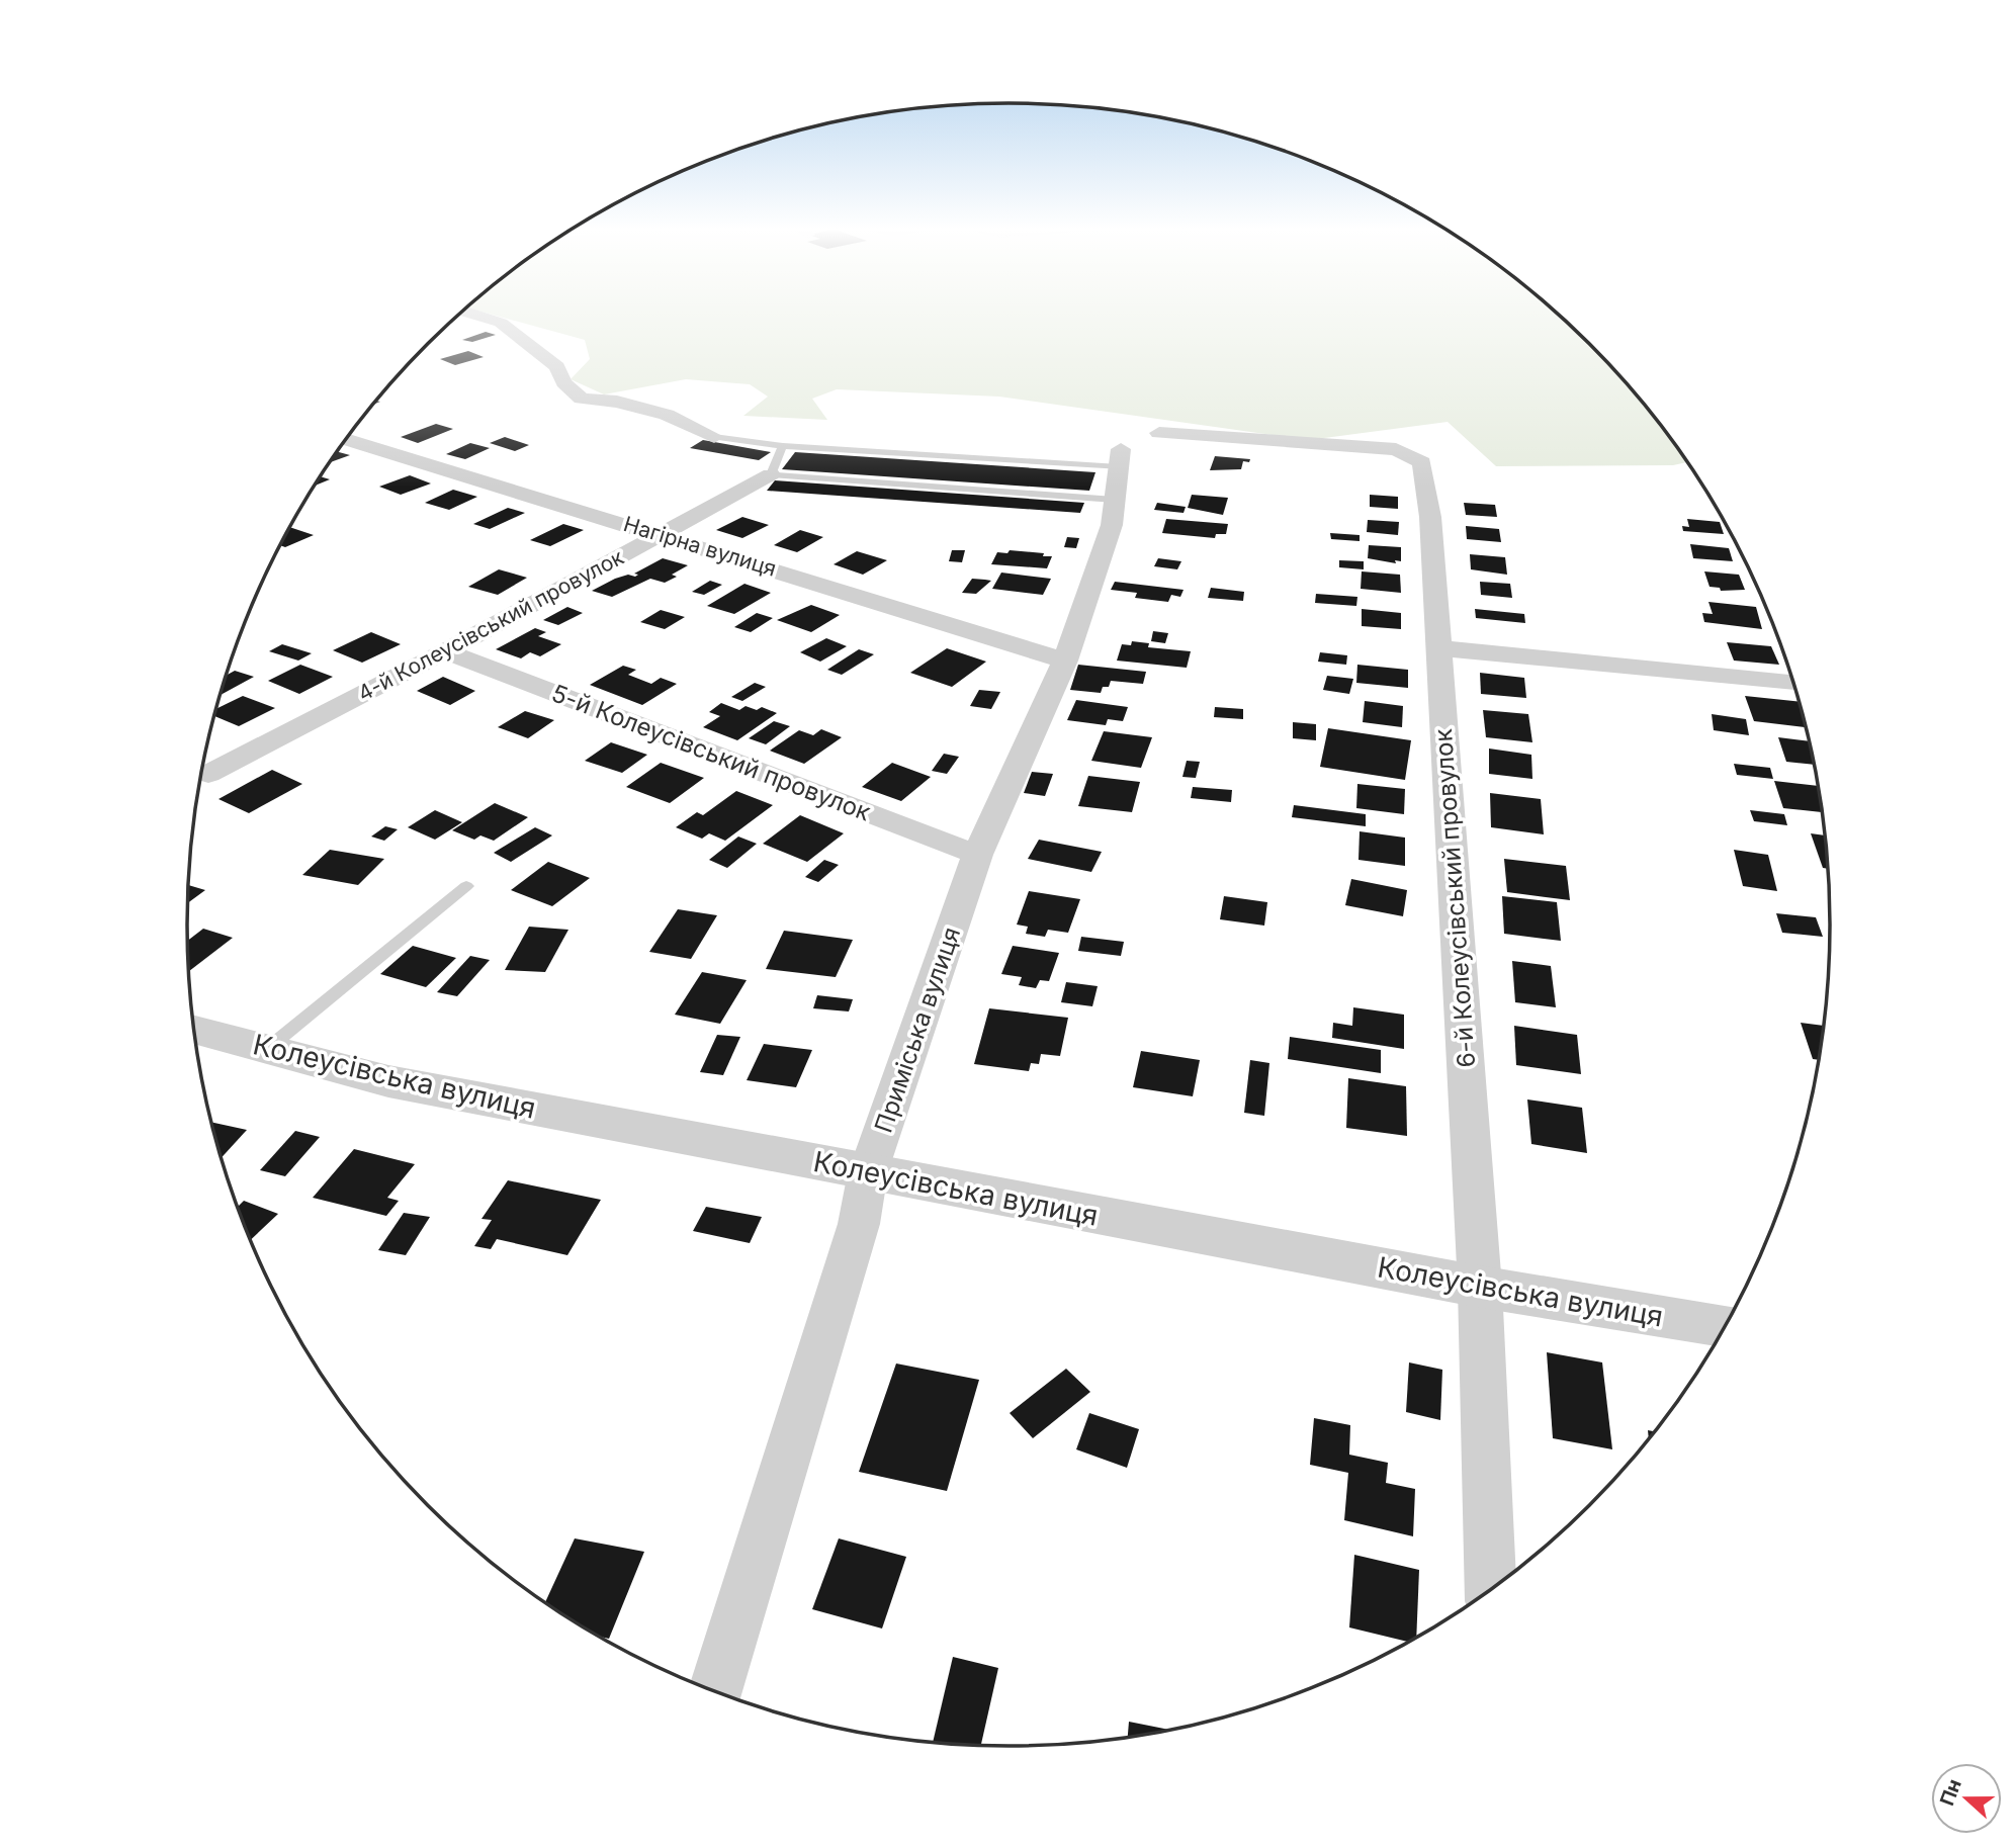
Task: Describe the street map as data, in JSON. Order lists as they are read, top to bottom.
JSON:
{
  "streets": {
    "street": [
      "Нагірна вулиця",
      "4-й Колеусівський провулок",
      "5-й Колеусівський провулок",
      "6-й Колеусівський провулок",
      "Приміська вулиця",
      "Колеусівська вулиця"
    ]
  },
  "crossings": [
    ["Нагірна вулиця", "4-й Колеусівський провулок"],
    ["Нагірна вулиця", "Приміська вулиця"],
    ["4-й Колеусівський провулок", "5-й Колеусівський провулок"],
    ["5-й Колеусівський провулок", "Приміська вулиця"],
    ["6-й Колеусівський провулок", "Колеусівська вулиця"],
    ["Приміська вулиця", "Колеусівська вулиця"]
  ],
  "north": "left"
}
